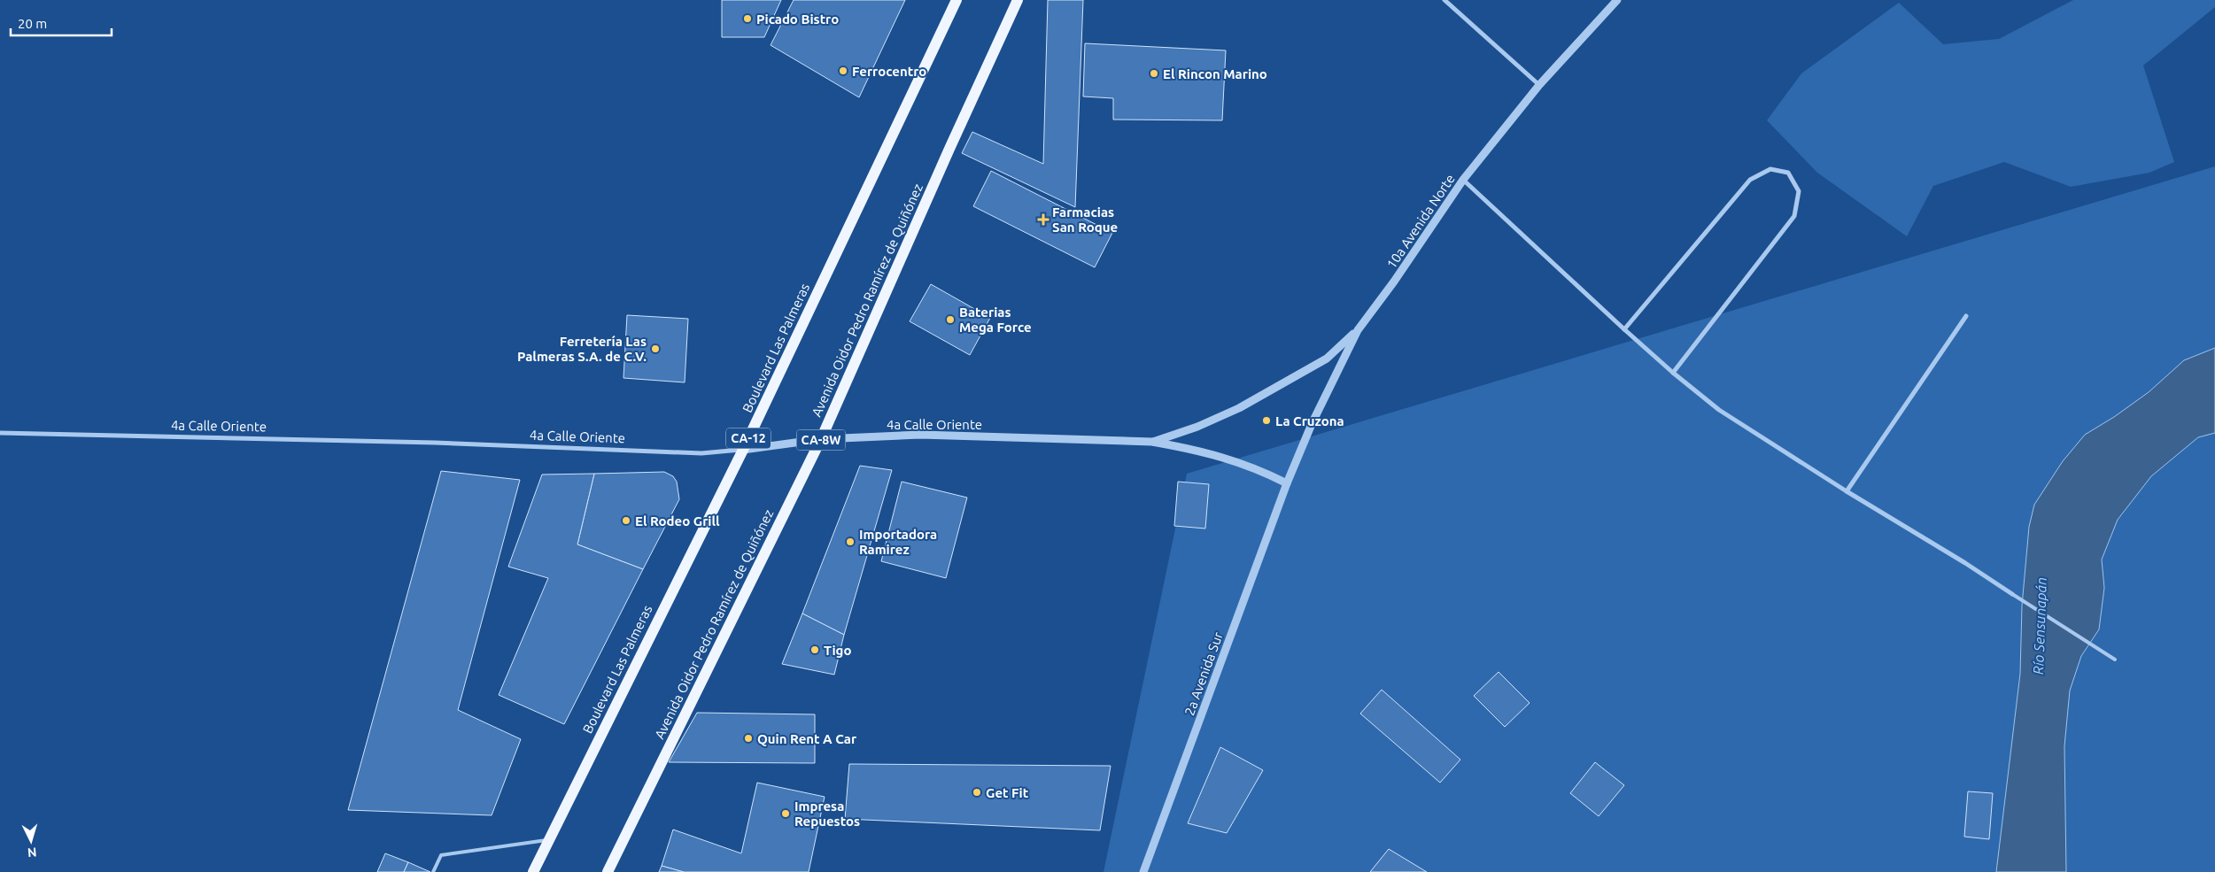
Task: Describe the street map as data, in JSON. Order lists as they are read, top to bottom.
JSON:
{
  "streets": {
    "main road": [
      "Avenida Oidor Pedro Ramírez de Quiñónez",
      "Boulevard Las Palmeras",
      "CA-12",
      "CA-8W"
    ],
    "street": ["10a Avenida Norte", "4a Calle Oriente", "2a Avenida Sur"]
  },
  "crossings": [
    ["10a Avenida Norte", "4a Calle Oriente"],
    ["10a Avenida Norte", "2a Avenida Sur"],
    ["Avenida Oidor Pedro Ramírez de Quiñónez", "4a Calle Oriente"],
    ["Boulevard Las Palmeras", "4a Calle Oriente"],
    ["4a Calle Oriente", "2a Avenida Sur"]
  ],
  "water": ["Río Sensunapán"],
  "places": {
    "other": [
      "Picado Bistro",
      "Ferrocentro",
      "El Rincon Marino",
      "Baterias Mega Force",
      "Ferretería Las Palmeras S.A. de C.V.",
      "La Cruzona",
      "El Rodeo Grill",
      "Importadora Ramirez",
      "Tigo",
      "Quin Rent A Car",
      "Get Fit",
      "Impresa Repuestos"
    ],
    "health": ["Farmacias San Roque"]
  },
  "scale_bar": "20 m",
  "north": "bottom"
}
